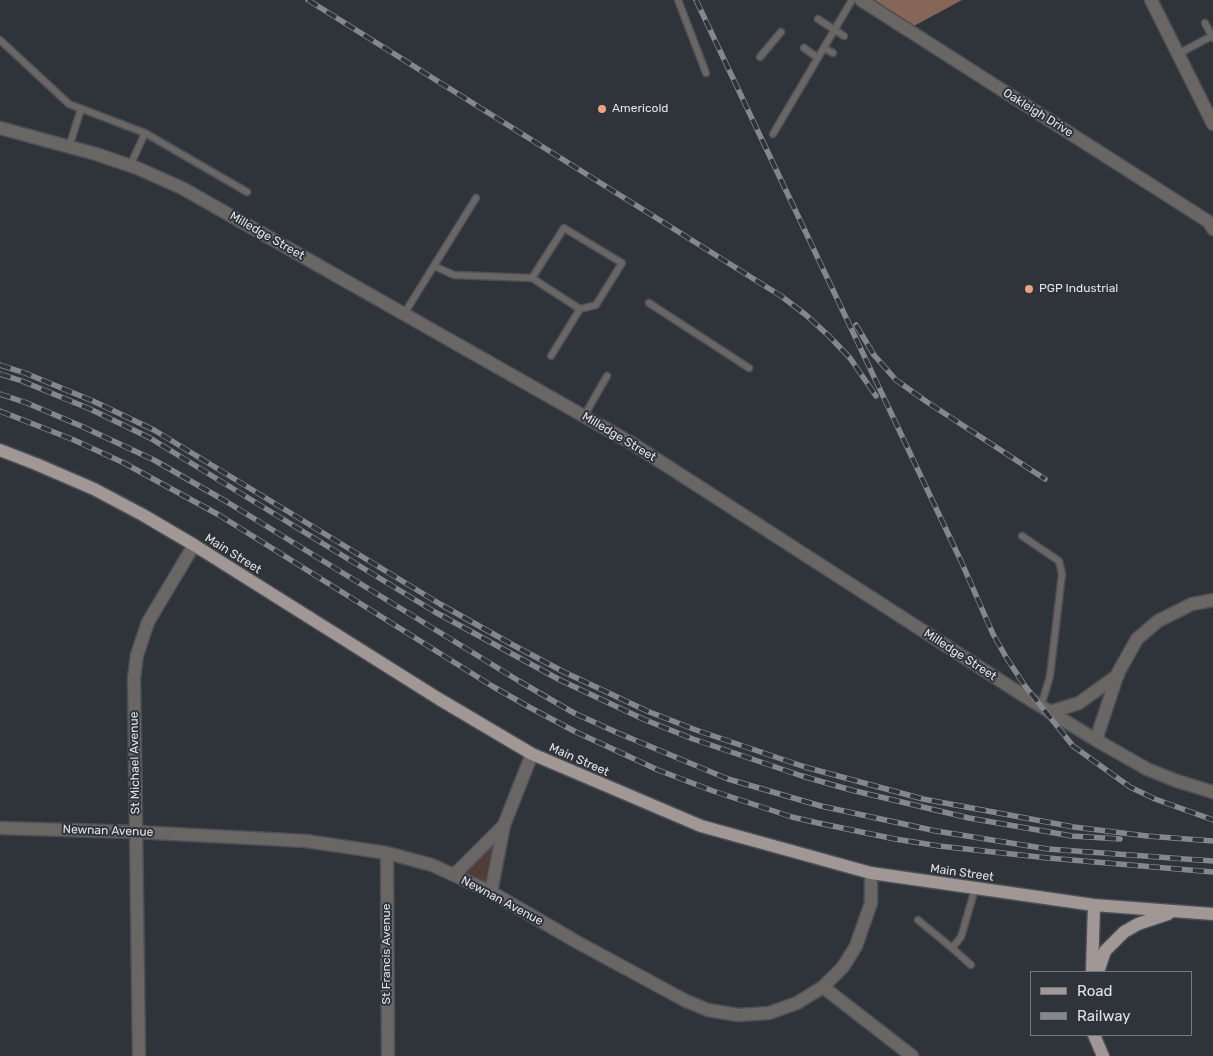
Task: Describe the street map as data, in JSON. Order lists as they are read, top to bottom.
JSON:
{
  "streets": {
    "main road": ["Main Street"],
    "street": [
      "Oakleigh Drive",
      "Milledge Street",
      "St Michael Avenue",
      "Newnan Avenue",
      "St Francis Avenue"
    ]
  },
  "crossings": [
    ["Main Street", "St Michael Avenue"],
    ["Main Street", "Newnan Avenue"],
    ["St Michael Avenue", "Newnan Avenue"],
    ["Newnan Avenue", "St Francis Avenue"]
  ],
  "places": ["Americold", "PGP Industrial"],
  "legend": ["Road", "Railway"]
}
